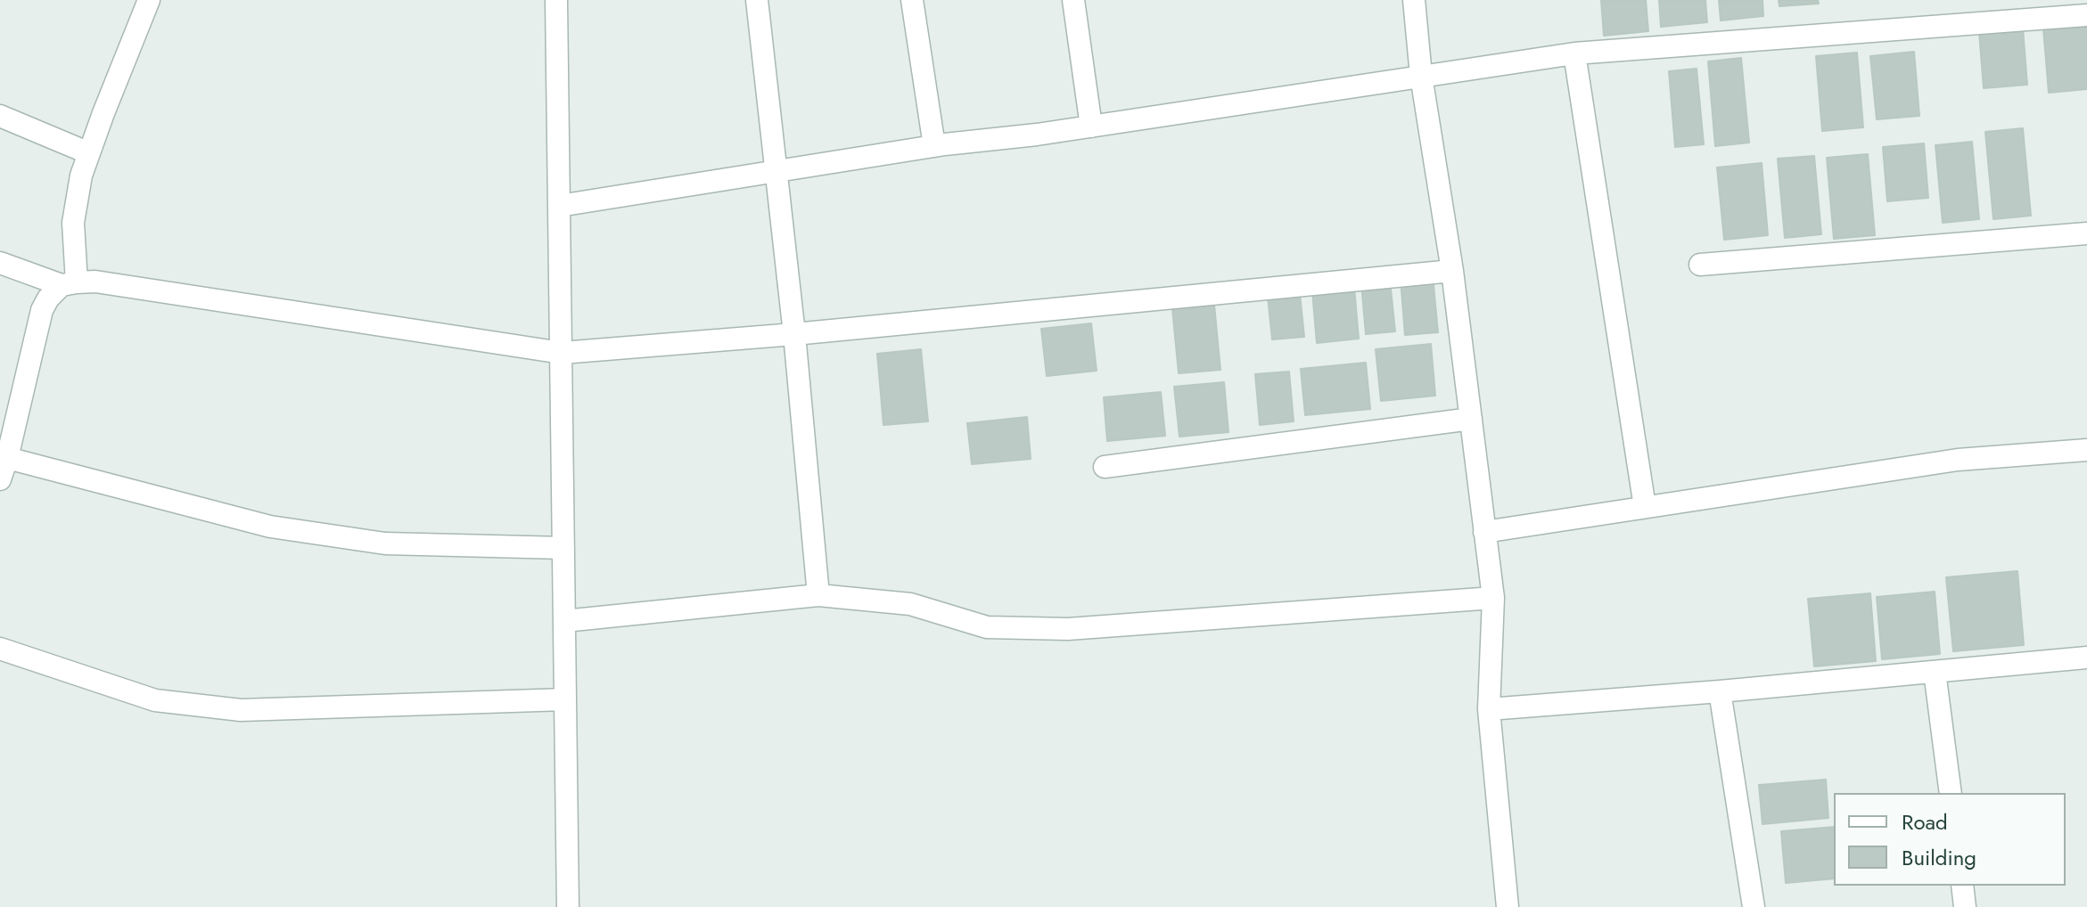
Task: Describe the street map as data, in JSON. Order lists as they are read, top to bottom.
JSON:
{
  "legend": ["Road", "Building"]
}
